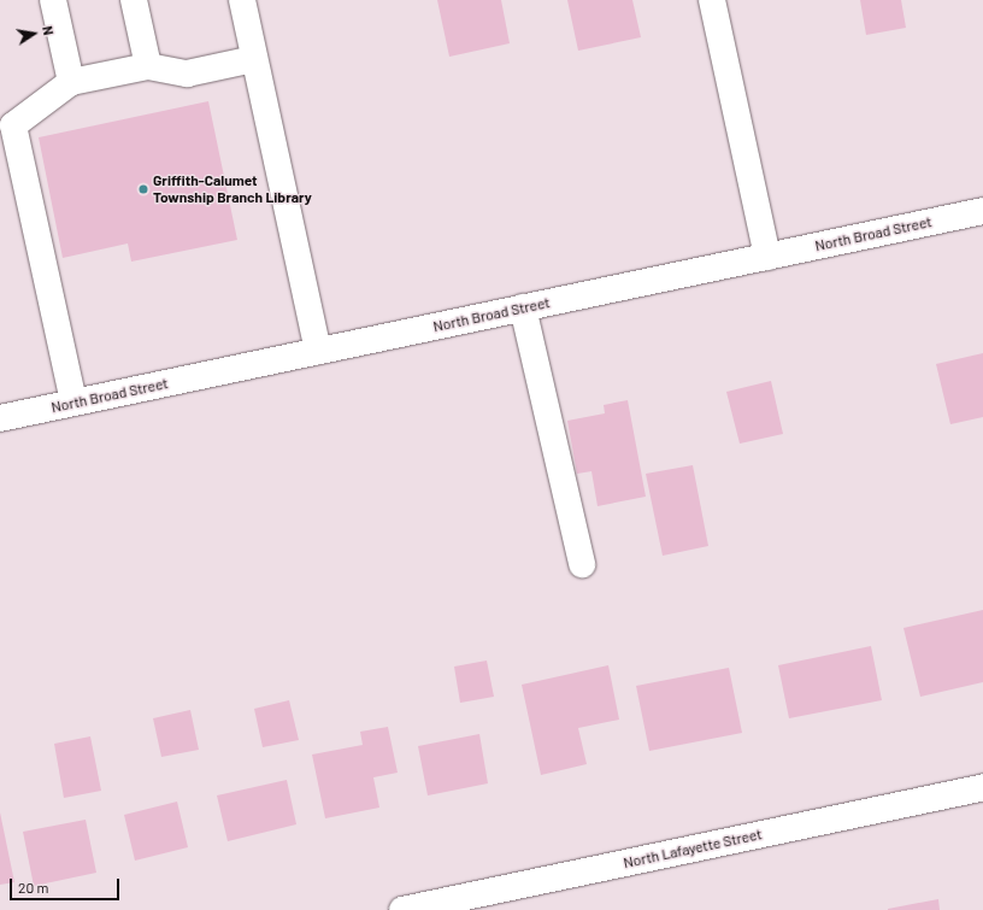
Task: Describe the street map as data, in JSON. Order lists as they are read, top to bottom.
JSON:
{
  "streets": {
    "street": ["North Broad Street", "North Lafayette Street"]
  },
  "places": ["Griffith-Calumet Township Branch Library"],
  "scale_bar": "20 m",
  "north": "right"
}
